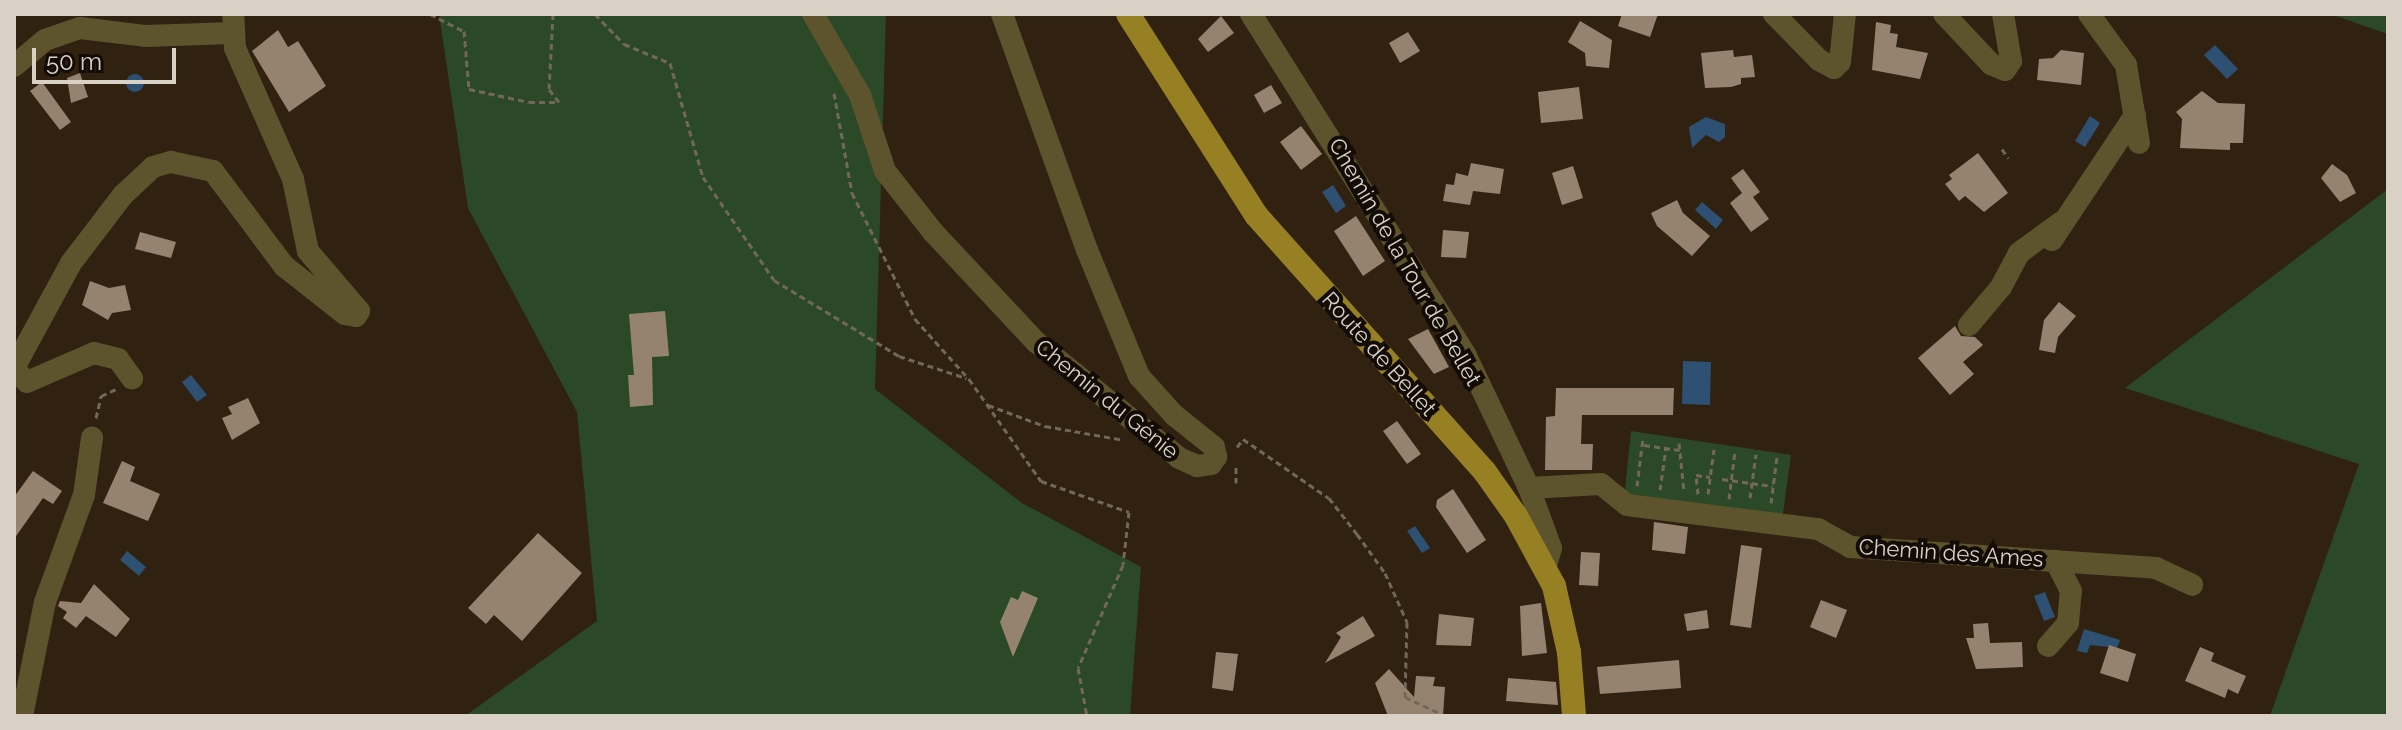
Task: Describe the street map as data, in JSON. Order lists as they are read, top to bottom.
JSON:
{
  "streets": {
    "main road": ["Route de Bellet"],
    "street": ["Chemin de la Tour de Bellet", "Chemin du Génie", "Chemin des Ames"]
  },
  "crossings": [
    ["Chemin de la Tour de Bellet", "Route de Bellet"],
    ["Chemin de la Tour de Bellet", "Chemin des Ames"]
  ],
  "scale_bar": "50 m"
}
